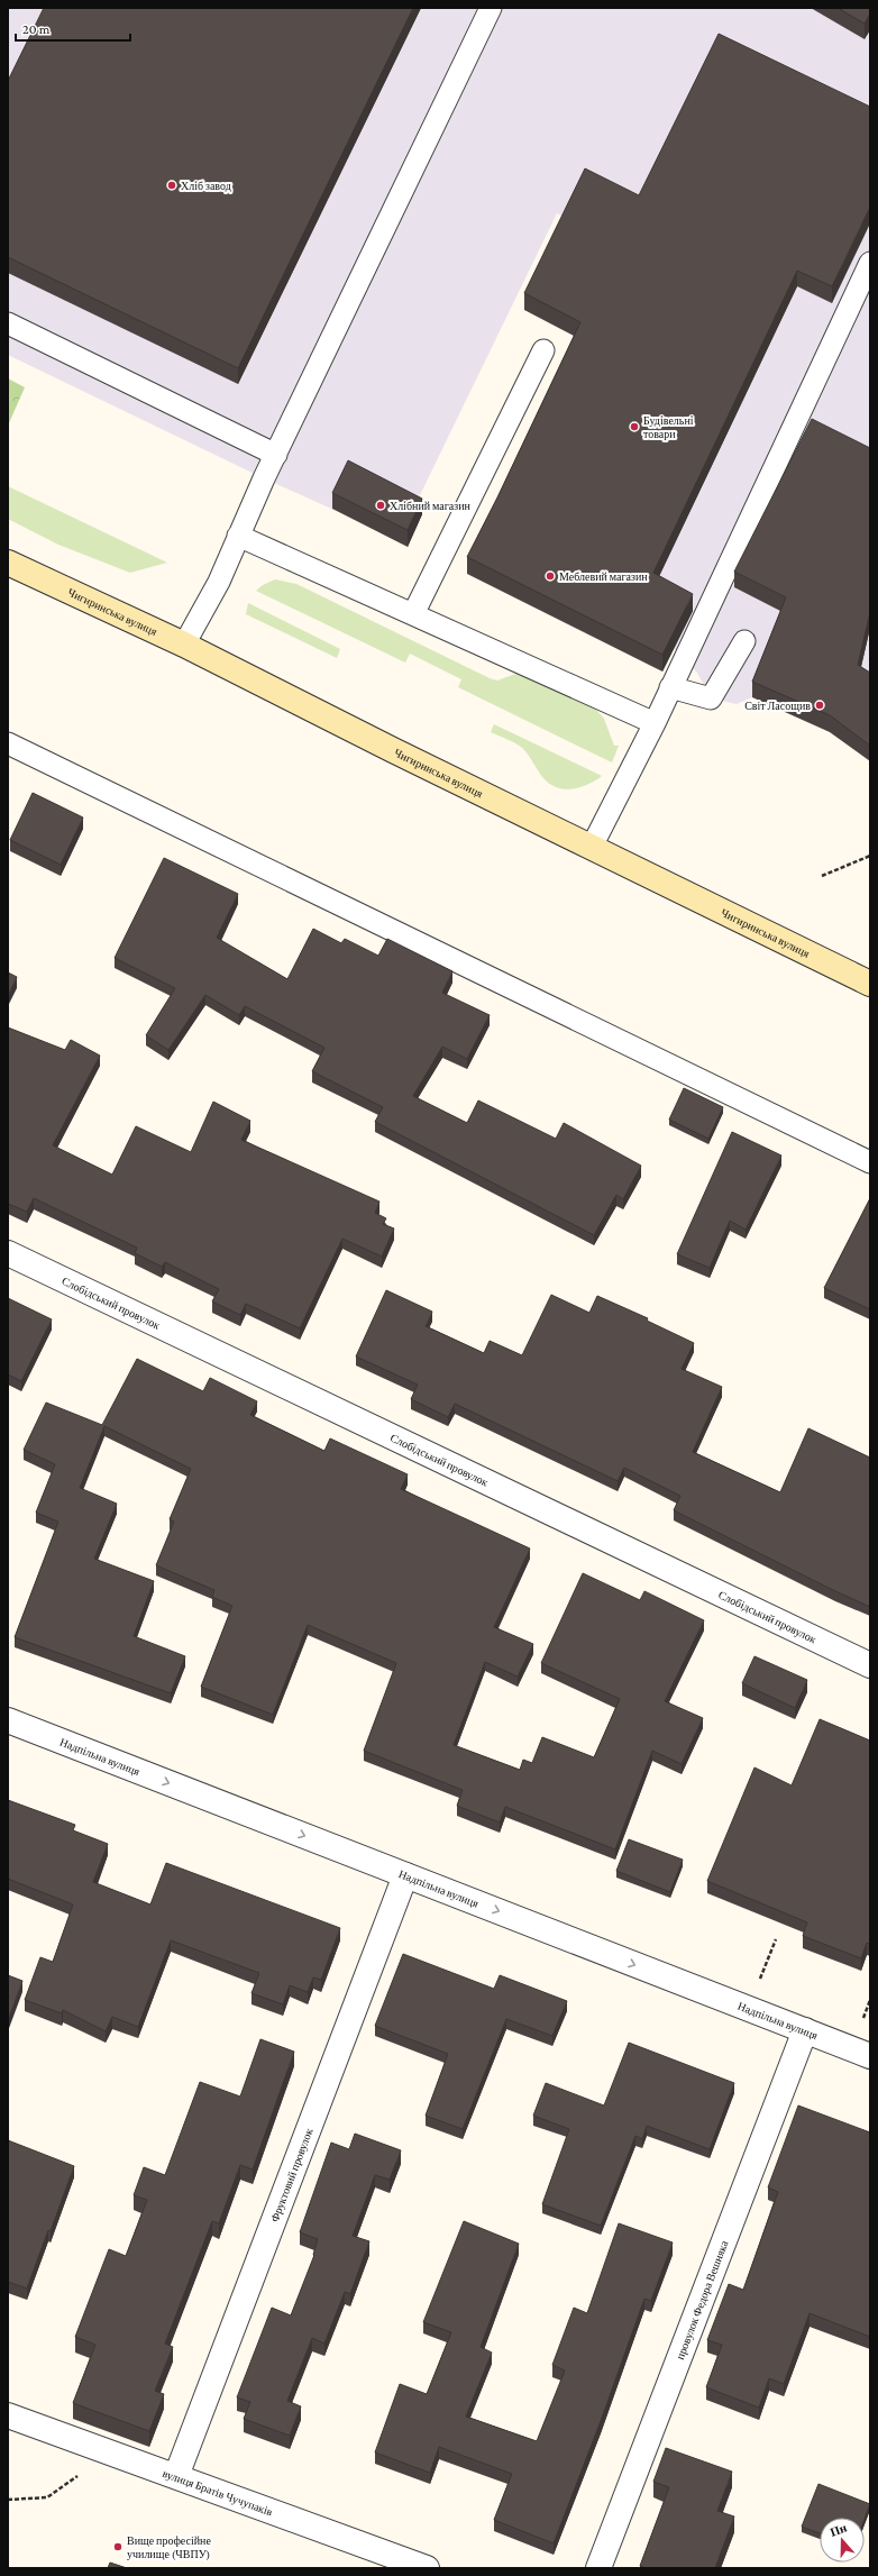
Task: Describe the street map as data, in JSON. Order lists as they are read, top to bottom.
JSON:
{
  "streets": {
    "main road": ["Чигиринська вулиця"],
    "street": [
      "Слобідський провулок",
      "Надпільна вулиця",
      "Фруктовий провулок",
      "провулок Федора Вешняка",
      "вулиця Братів Чучупаків"
    ]
  },
  "crossings": [
    ["Надпільна вулиця", "Фруктовий провулок"],
    ["Надпільна вулиця", "провулок Федора Вешняка"],
    ["Фруктовий провулок", "вулиця Братів Чучупаків"]
  ],
  "one_way": ["Надпільна вулиця"],
  "places": [
    "Хліб завод",
    "Будівельні товари",
    "Хлібний магазин",
    "Меблевий магазин",
    "Світ Ласощив",
    "Вище професійне училище (ЧВПУ)"
  ],
  "scale_bar": "20 m",
  "north": "top"
}
